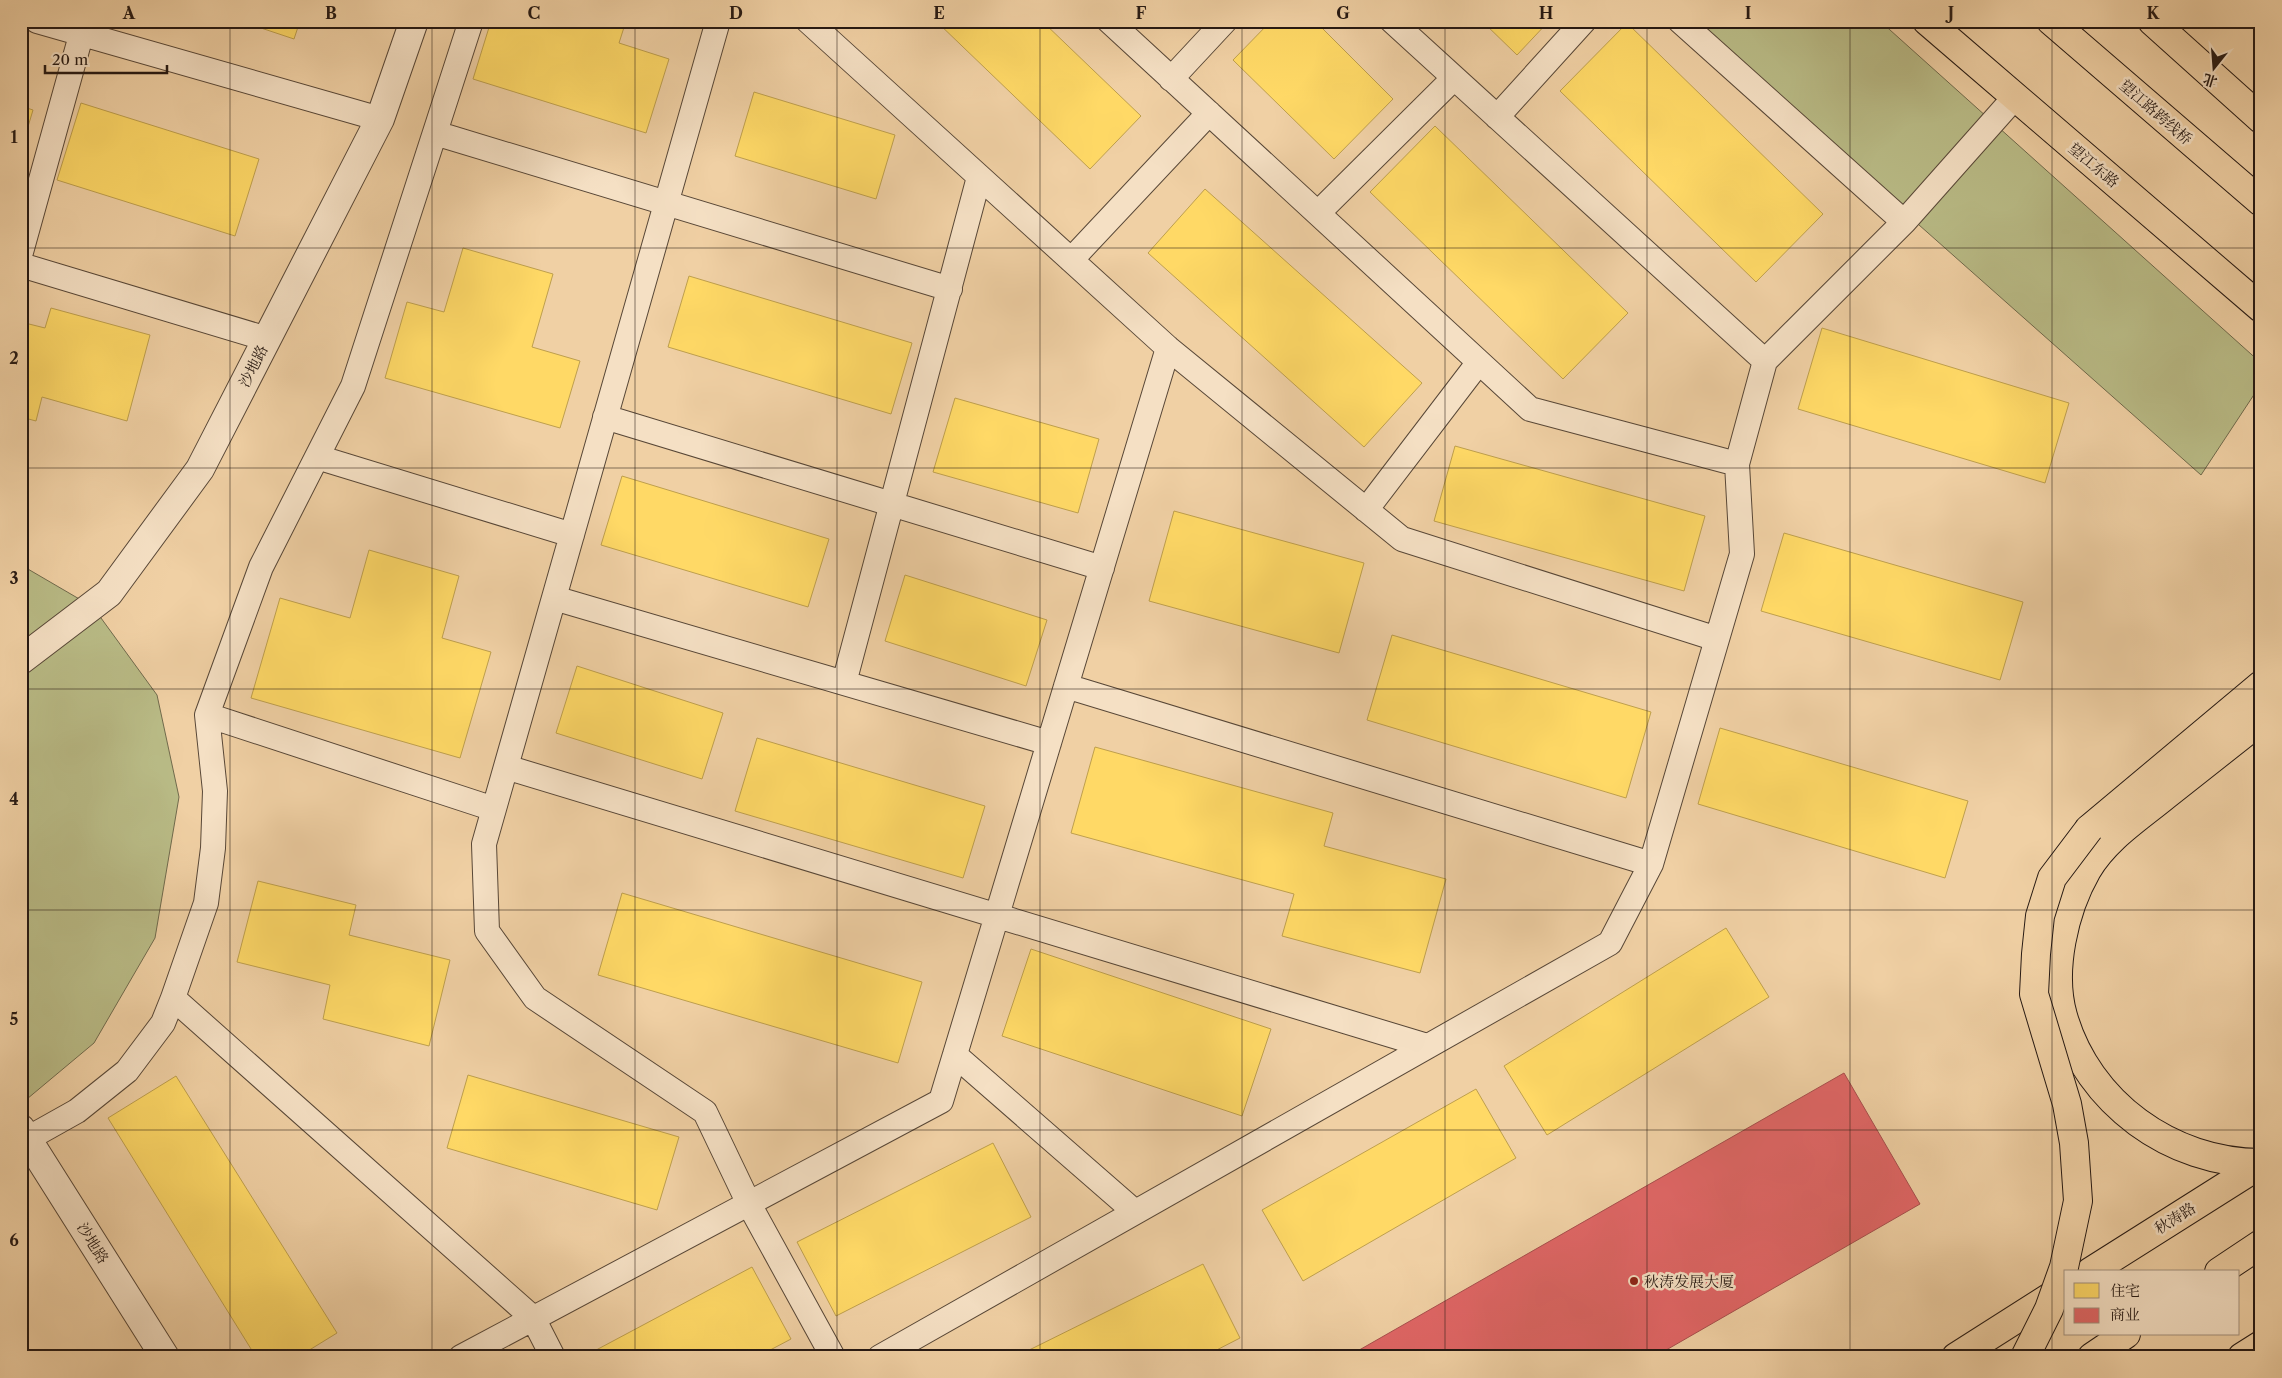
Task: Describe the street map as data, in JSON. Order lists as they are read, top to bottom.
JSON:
{
  "streets": {
    "main road": ["望江路跨线桥", "望江东路", "秋涛路"],
    "street": ["沙地路"]
  },
  "places": ["秋涛发展大厦"],
  "legend": ["住宅", "商业"],
  "scale_bar": "20 m",
  "north": "bottom",
  "grid": {
    "columns": [
      "A",
      "B",
      "C",
      "D",
      "E",
      "F",
      "G",
      "H",
      "I",
      "J",
      "K"
    ],
    "rows": [
      "1",
      "2",
      "3",
      "4",
      "5",
      "6"
    ]
  }
}
